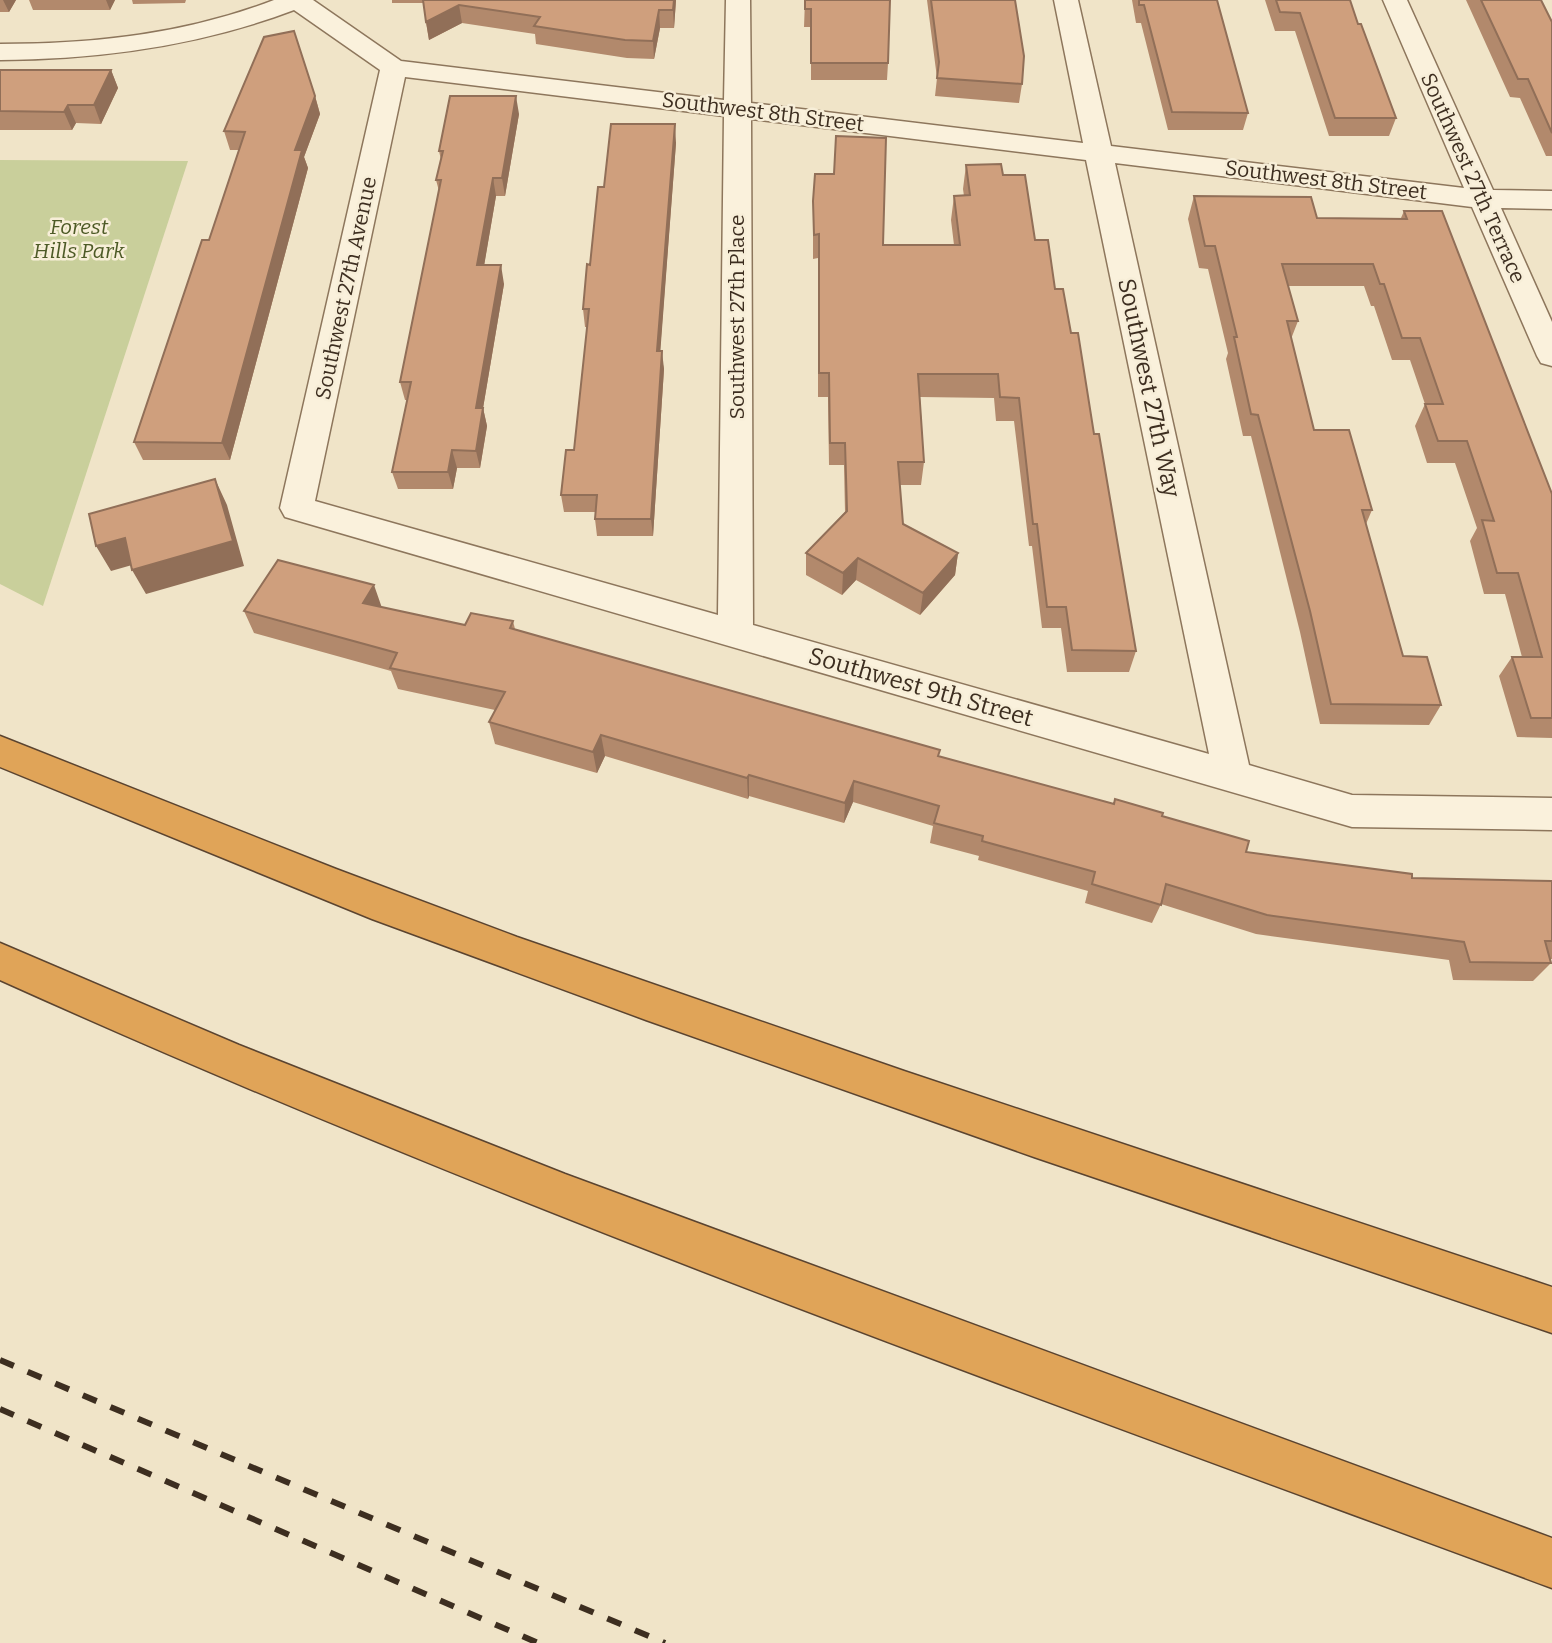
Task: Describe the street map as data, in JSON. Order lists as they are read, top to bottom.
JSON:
{
  "streets": {
    "street": [
      "Southwest 8th Street",
      "Southwest 27th Terrace",
      "Southwest 27th Avenue",
      "Southwest 27th Place",
      "Southwest 27th Way",
      "Southwest 9th Street"
    ]
  },
  "crossings": [
    ["Southwest 8th Street", "Southwest 27th Terrace"],
    ["Southwest 8th Street", "Southwest 27th Avenue"],
    ["Southwest 8th Street", "Southwest 27th Place"],
    ["Southwest 8th Street", "Southwest 27th Way"],
    ["Southwest 27th Avenue", "Southwest 9th Street"],
    ["Southwest 27th Place", "Southwest 9th Street"],
    ["Southwest 27th Way", "Southwest 9th Street"]
  ],
  "parks": ["Forest Hills Park"]
}
